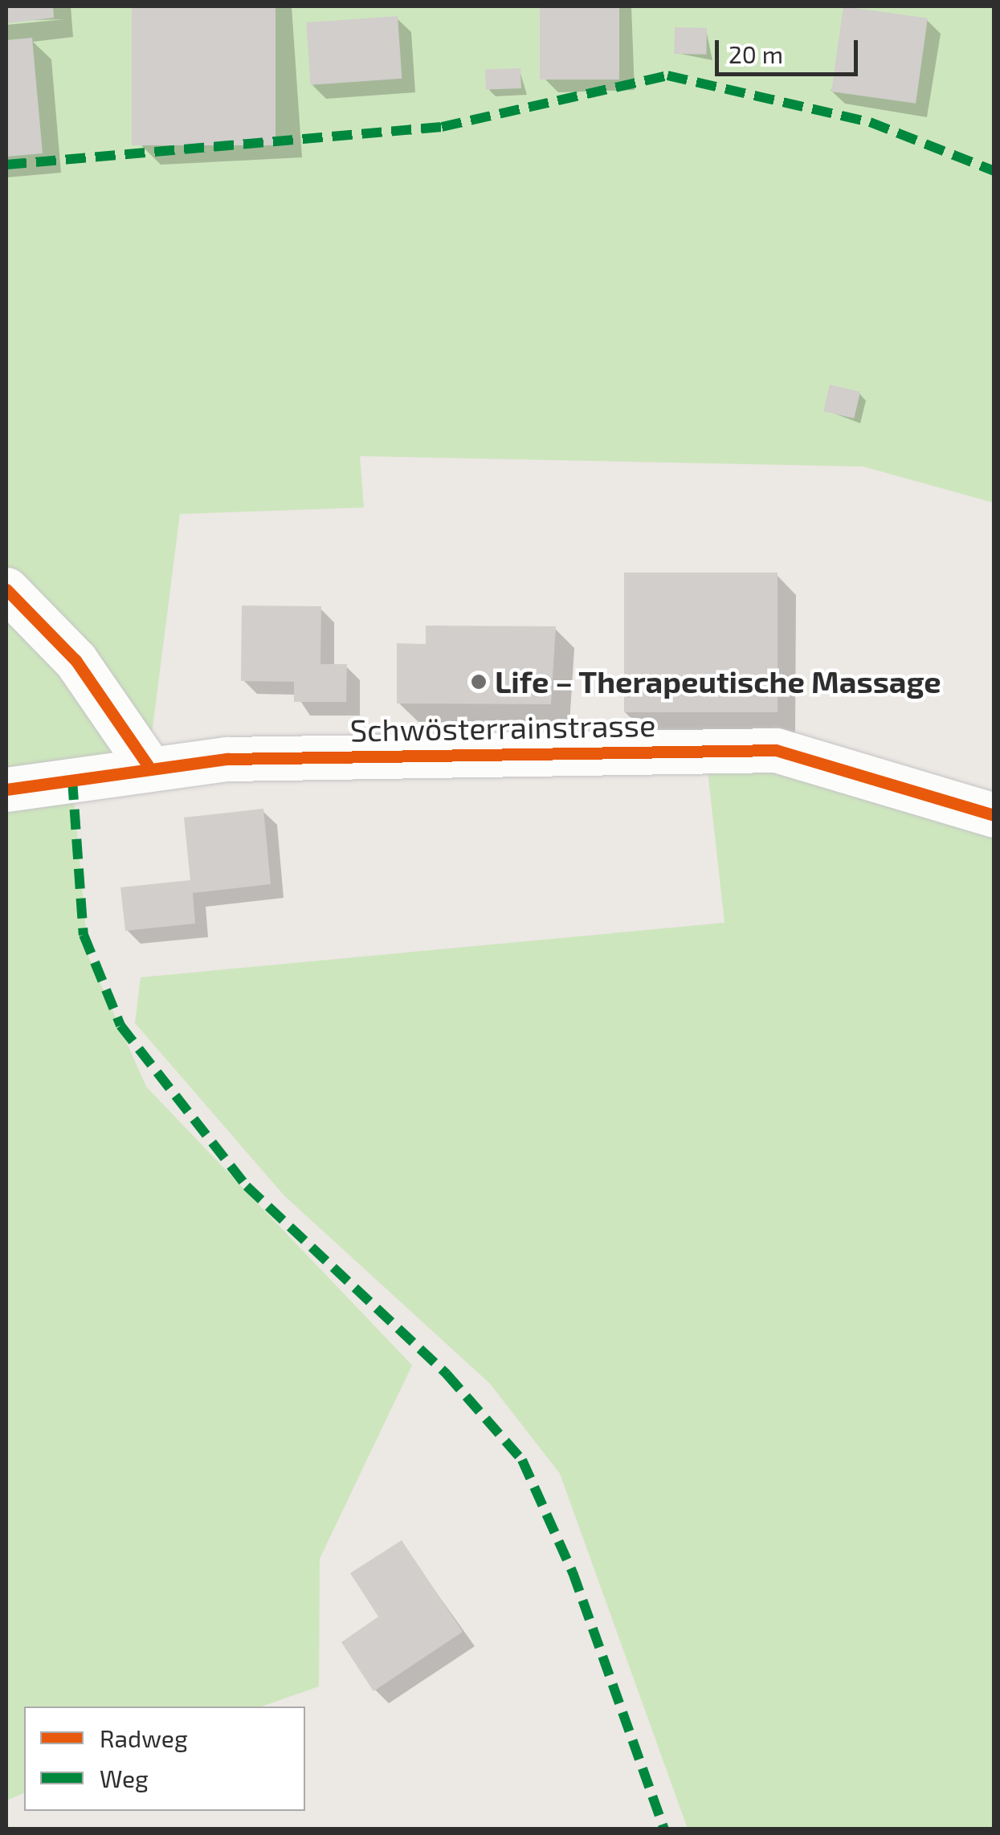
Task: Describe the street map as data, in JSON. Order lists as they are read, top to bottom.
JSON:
{
  "streets": {
    "street": ["Schwösterrainstrasse"]
  },
  "places": ["Life – Therapeutische Massage"],
  "legend": ["Radweg", "Weg"],
  "scale_bar": "20 m"
}
